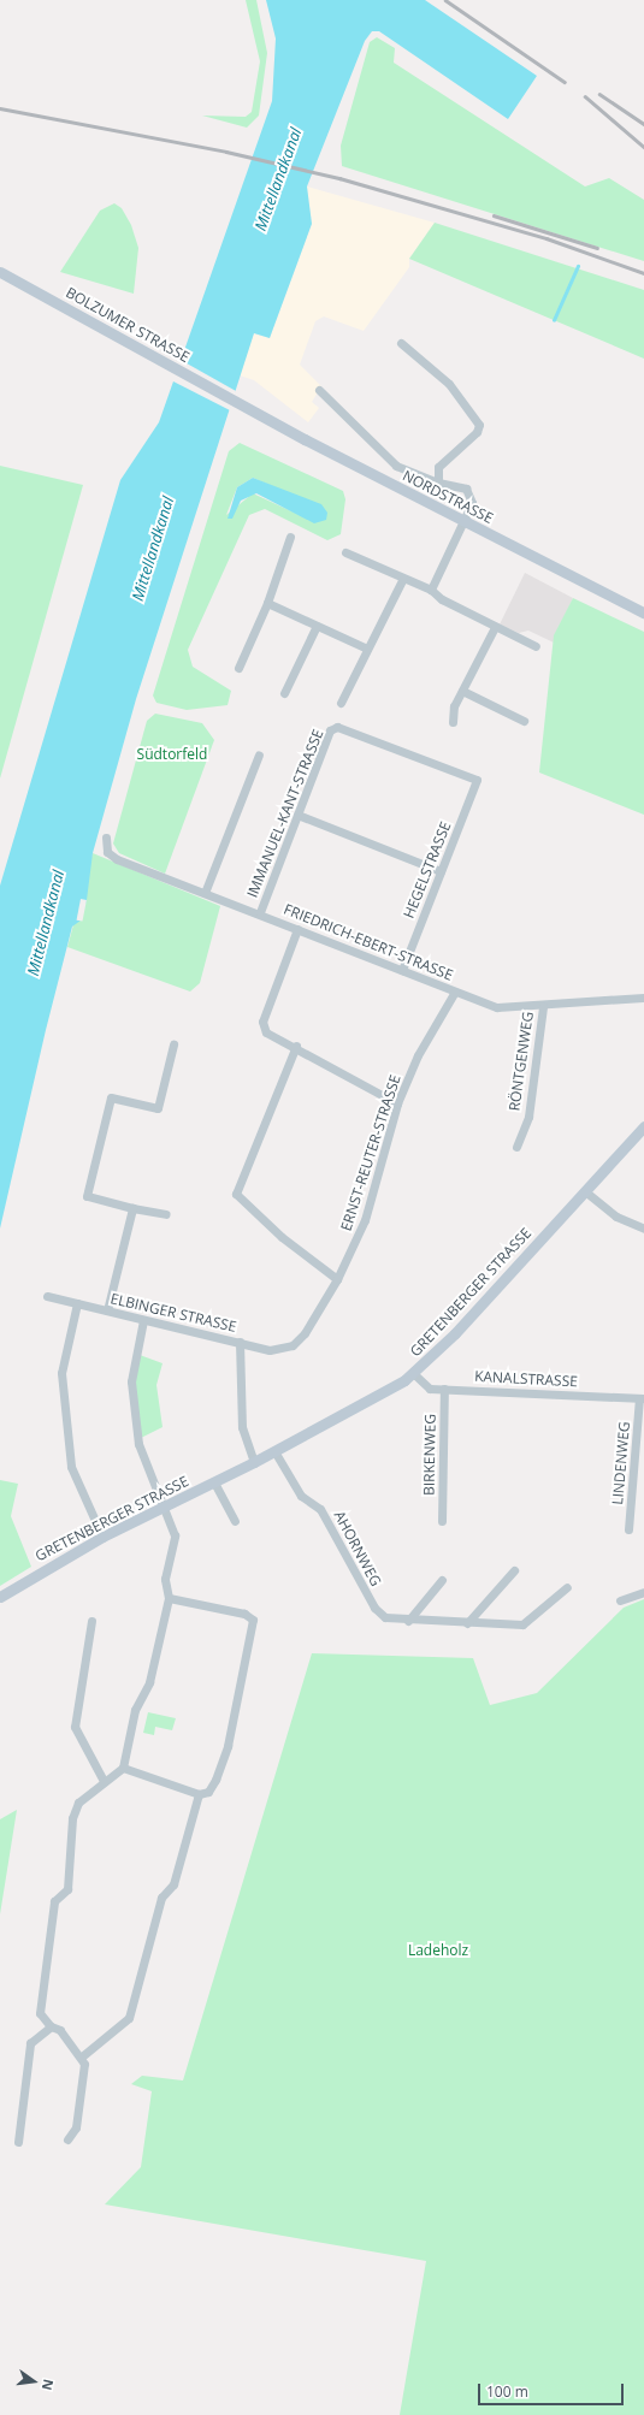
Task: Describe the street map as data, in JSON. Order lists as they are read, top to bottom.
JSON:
{
  "streets": {
    "main road": ["BOLZUMER STRASSE", "NORDSTRASSE", "GRETENBERGER STRASSE"],
    "street": [
      "IMMANUEL-KANT-STRASSE",
      "HEGELSTRASSE",
      "FRIEDRICH-EBERT-STRASSE",
      "RÖNTGENWEG",
      "ERNST-REUTER-STRASSE",
      "ELBINGER STRASSE",
      "KANALSTRASSE",
      "BIRKENWEG",
      "LINDENWEG",
      "AHORNWEG"
    ]
  },
  "crossings": [
    ["BOLZUMER STRASSE", "NORDSTRASSE"],
    ["IMMANUEL-KANT-STRASSE", "HEGELSTRASSE"],
    ["IMMANUEL-KANT-STRASSE", "FRIEDRICH-EBERT-STRASSE"],
    ["HEGELSTRASSE", "FRIEDRICH-EBERT-STRASSE"],
    ["FRIEDRICH-EBERT-STRASSE", "RÖNTGENWEG"],
    ["FRIEDRICH-EBERT-STRASSE", "ERNST-REUTER-STRASSE"],
    ["ERNST-REUTER-STRASSE", "ELBINGER STRASSE"],
    ["GRETENBERGER STRASSE", "KANALSTRASSE"],
    ["GRETENBERGER STRASSE", "AHORNWEG"],
    ["KANALSTRASSE", "BIRKENWEG"],
    ["KANALSTRASSE", "LINDENWEG"]
  ],
  "water": ["Mittellandkanal"],
  "parks": ["Südtorfeld", "Ladeholz"],
  "scale_bar": "100 m",
  "north": "right"
}
